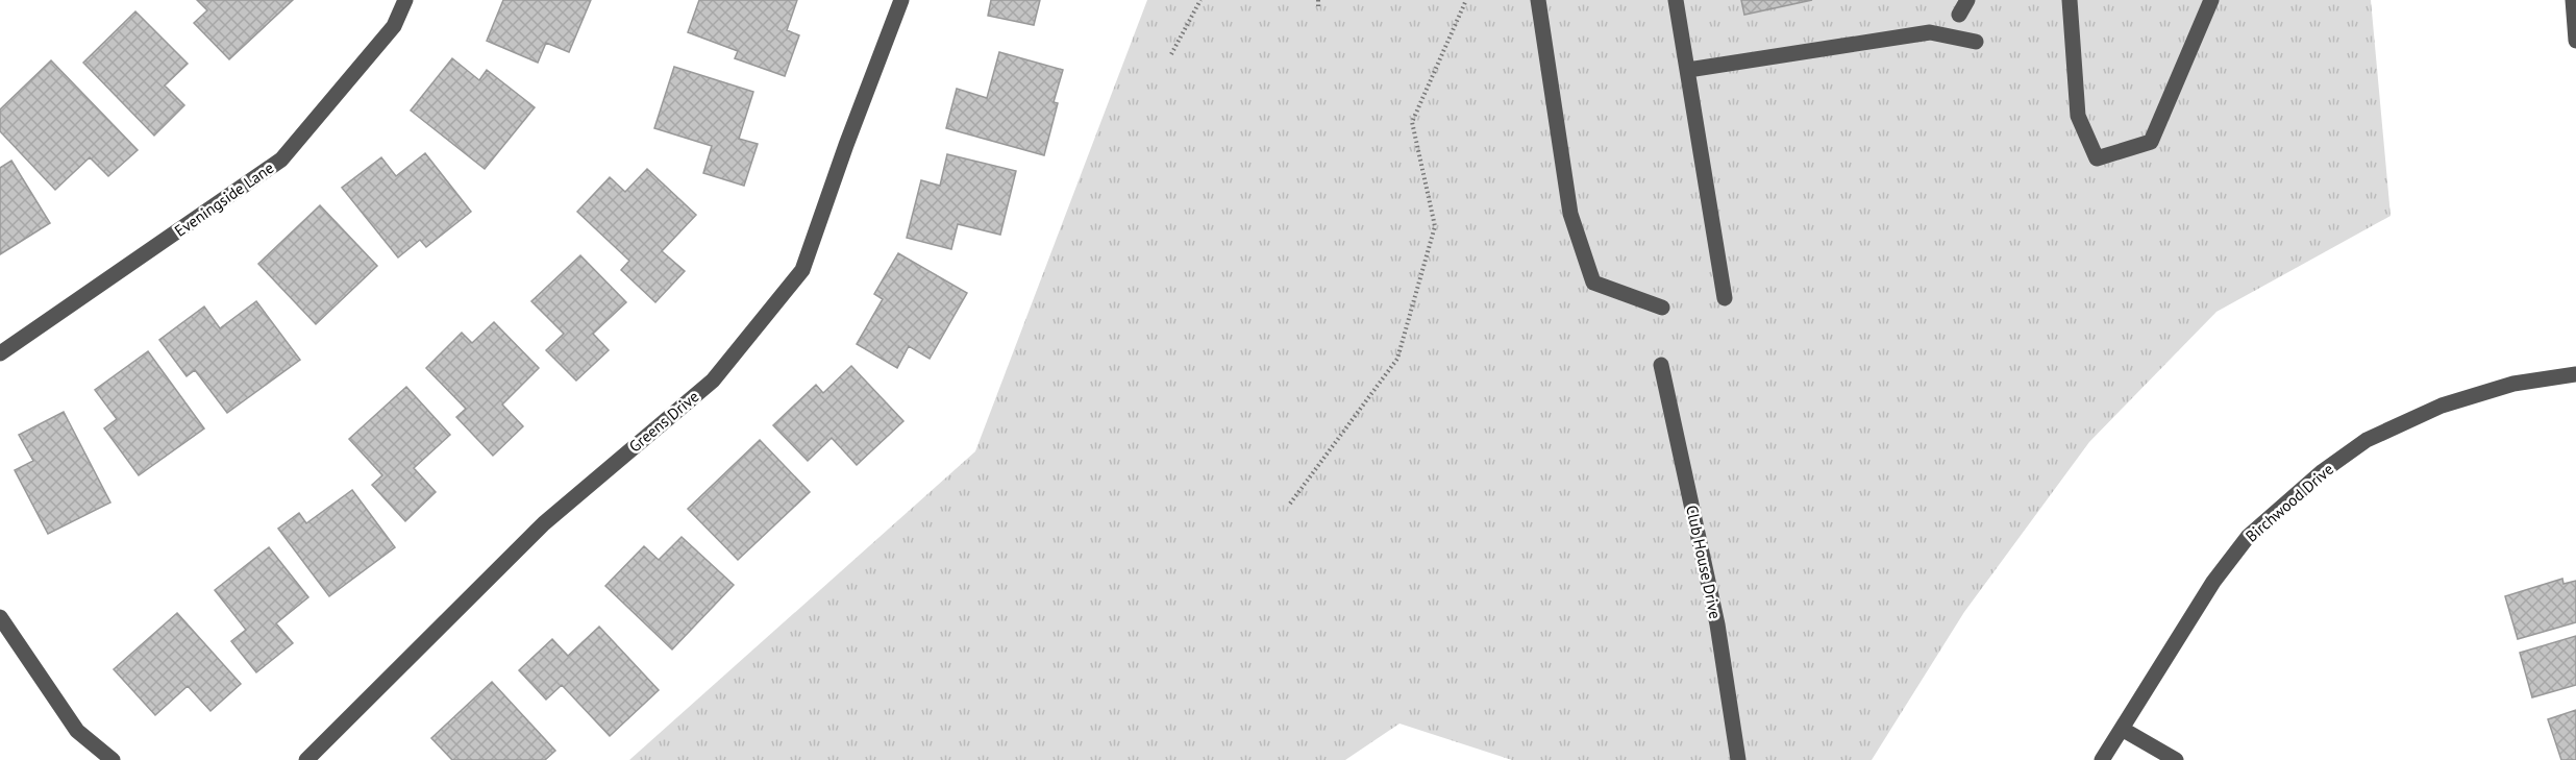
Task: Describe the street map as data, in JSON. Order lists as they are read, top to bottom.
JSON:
{
  "streets": {
    "street": [
      "Eveningside Lane",
      "Greens Drive",
      "Birchwood Drive",
      "Club House Drive"
    ]
  }
}
